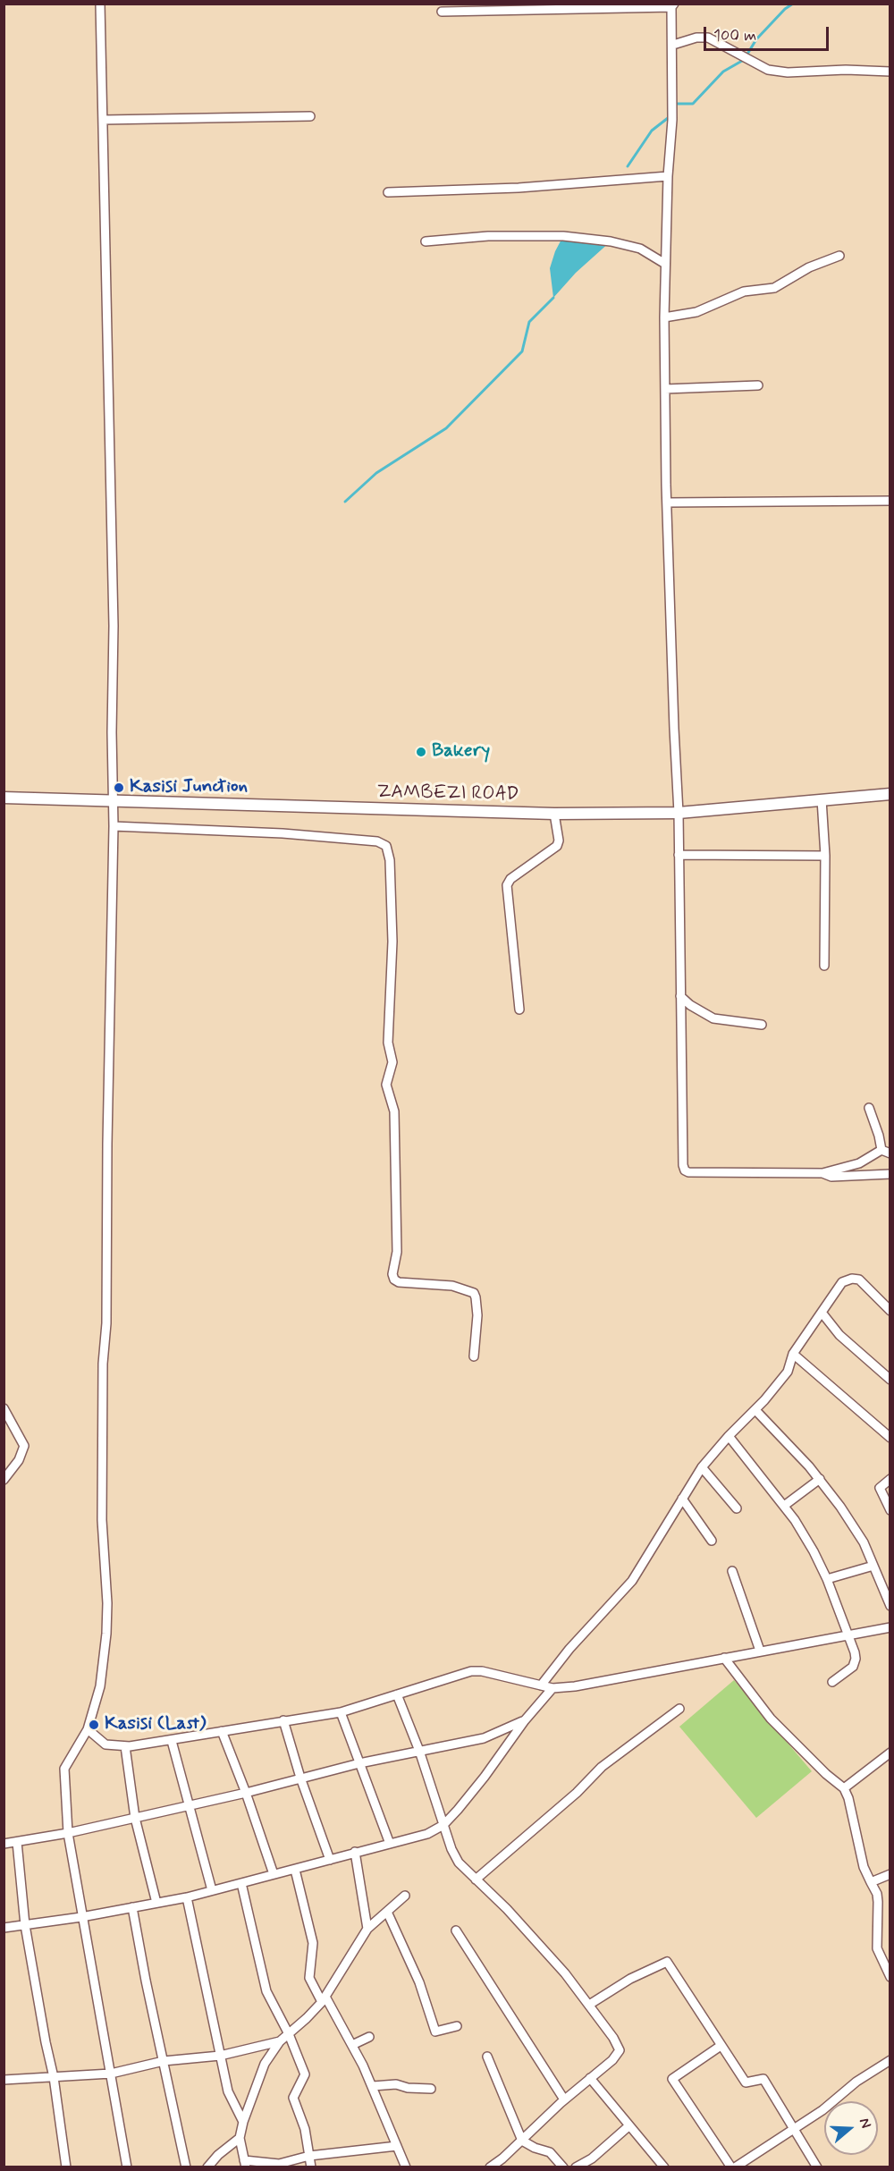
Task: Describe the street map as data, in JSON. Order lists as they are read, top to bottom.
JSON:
{
  "streets": {
    "main road": ["ZAMBEZI ROAD"]
  },
  "places": ["Bakery", "Kasisi Junction", "Kasisi (Last)"],
  "scale_bar": "100 m",
  "north": "right"
}
